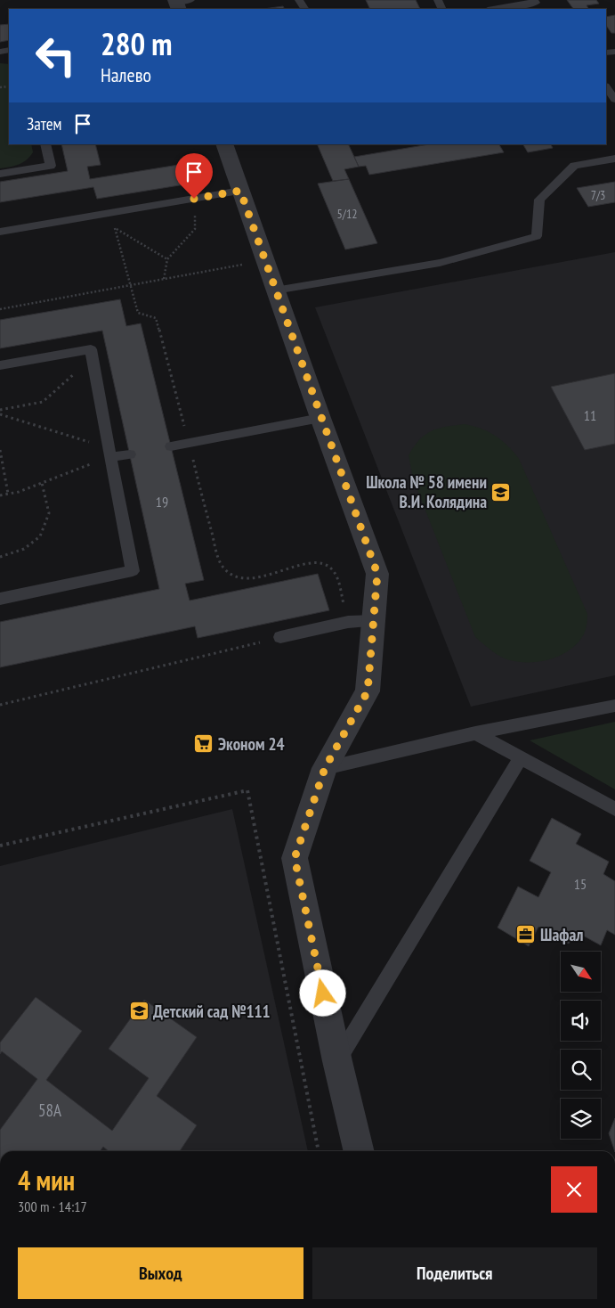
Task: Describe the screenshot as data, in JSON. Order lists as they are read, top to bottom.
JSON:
{
  "places": {
    "school or university": ["Школа № 58 имени В.И. Колядина", "Детский сад №111"],
    "supermarket": ["Эконом 24"],
    "office": ["Шафал"]
  },
  "house_numbers": [
    "7/3",
    "5/12",
    "11",
    "19",
    "15",
    "58А"
  ],
  "north": "bottom right",
  "page": {
    "turn": ["280 m", "Налево"],
    "then": "Затем",
    "heading": ["4 мин", "300 m · 14:17"],
    "buttons": ["Выход", "Поделиться"]
  }
}
